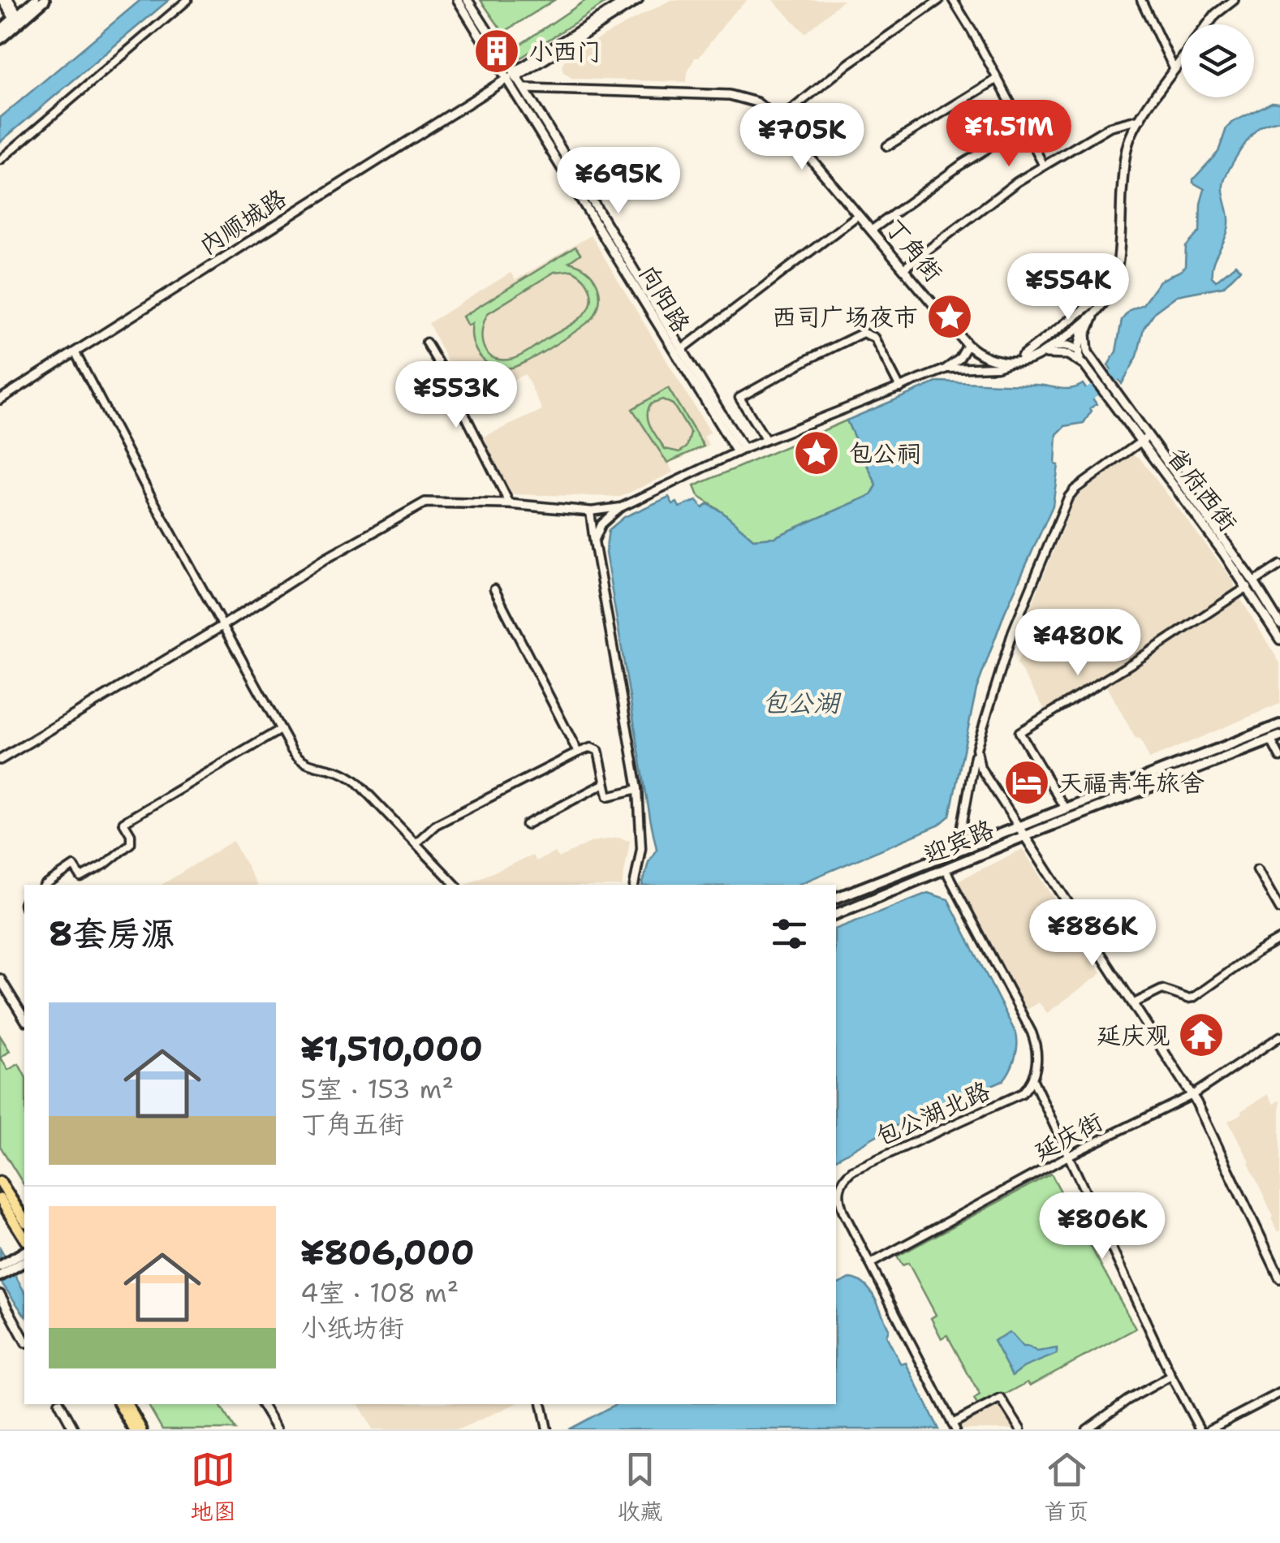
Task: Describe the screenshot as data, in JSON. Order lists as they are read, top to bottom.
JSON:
{
  "streets": {
    "main road": ["迎宾路"],
    "street": [
      "内顺城路",
      "丁角街",
      "向阳路",
      "省府西街",
      "包公湖北路",
      "延庆街"
    ]
  },
  "crossings": [
    ["内顺城路", "向阳路"],
    ["丁角街", "向阳路"],
    ["包公湖北路", "延庆街"]
  ],
  "water": ["包公湖"],
  "places": {
    "building": ["小西门"],
    "place": ["西司广场夜市", "包公祠"],
    "hotel": ["天福青年旅舍"],
    "temple": ["延庆观"]
  },
  "page": {
    "price": [
      "¥1.51M",
      "¥705K",
      "¥695K",
      "¥554K",
      "¥553K",
      "¥480K",
      "¥886K",
      "¥806K"
    ],
    "heading": "8套房源",
    "list": [
      {
        "name": "¥1,510,000",
        "note": "5室 · 153 m² · 丁角五街"
      },
      {
        "name": "¥806,000",
        "note": "4室 · 108 m² · 小纸坊街"
      }
    ],
    "tabs": ["地图", "收藏", "首页"]
  }
}
